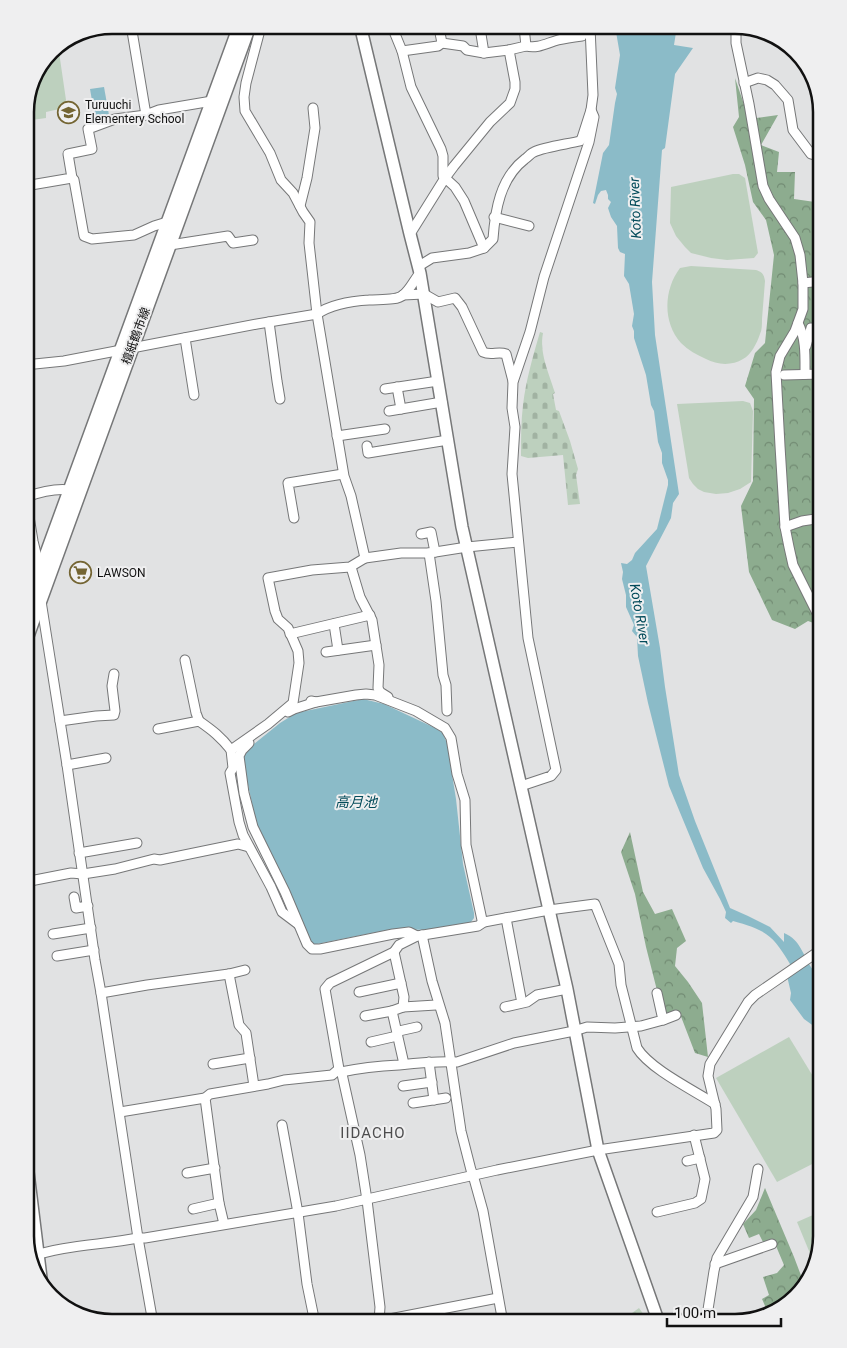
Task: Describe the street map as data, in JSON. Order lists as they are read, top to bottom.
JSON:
{
  "streets": {
    "main road": ["檀紙鶴市線"]
  },
  "districts": ["IIDACHO"],
  "water": ["Koto River", "高月池"],
  "places": {
    "school or university": ["Turuuchi Elementery School"],
    "supermarket": ["LAWSON"]
  },
  "scale_bar": "100 m"
}
